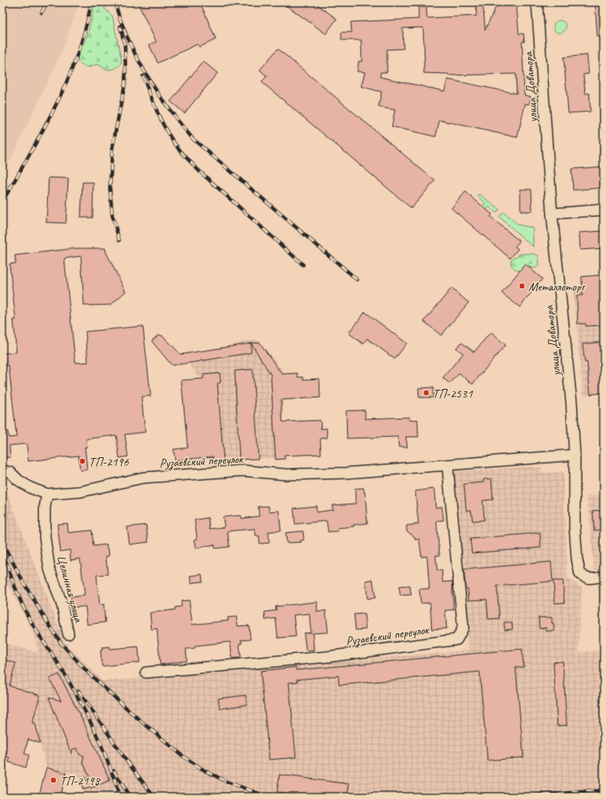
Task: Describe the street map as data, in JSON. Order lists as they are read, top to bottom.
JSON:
{
  "streets": {
    "street": ["улица Доватора", "Рузаевский переулок", "Целинная улица"]
  },
  "crossings": [
    ["улица Доватора", "Рузаевский переулок"],
    ["Рузаевский переулок", "Целинная улица"]
  ],
  "places": [
    "Металлоторг",
    "ТП-2531",
    "ТП-2196",
    "ТП-2198"
  ]
}
